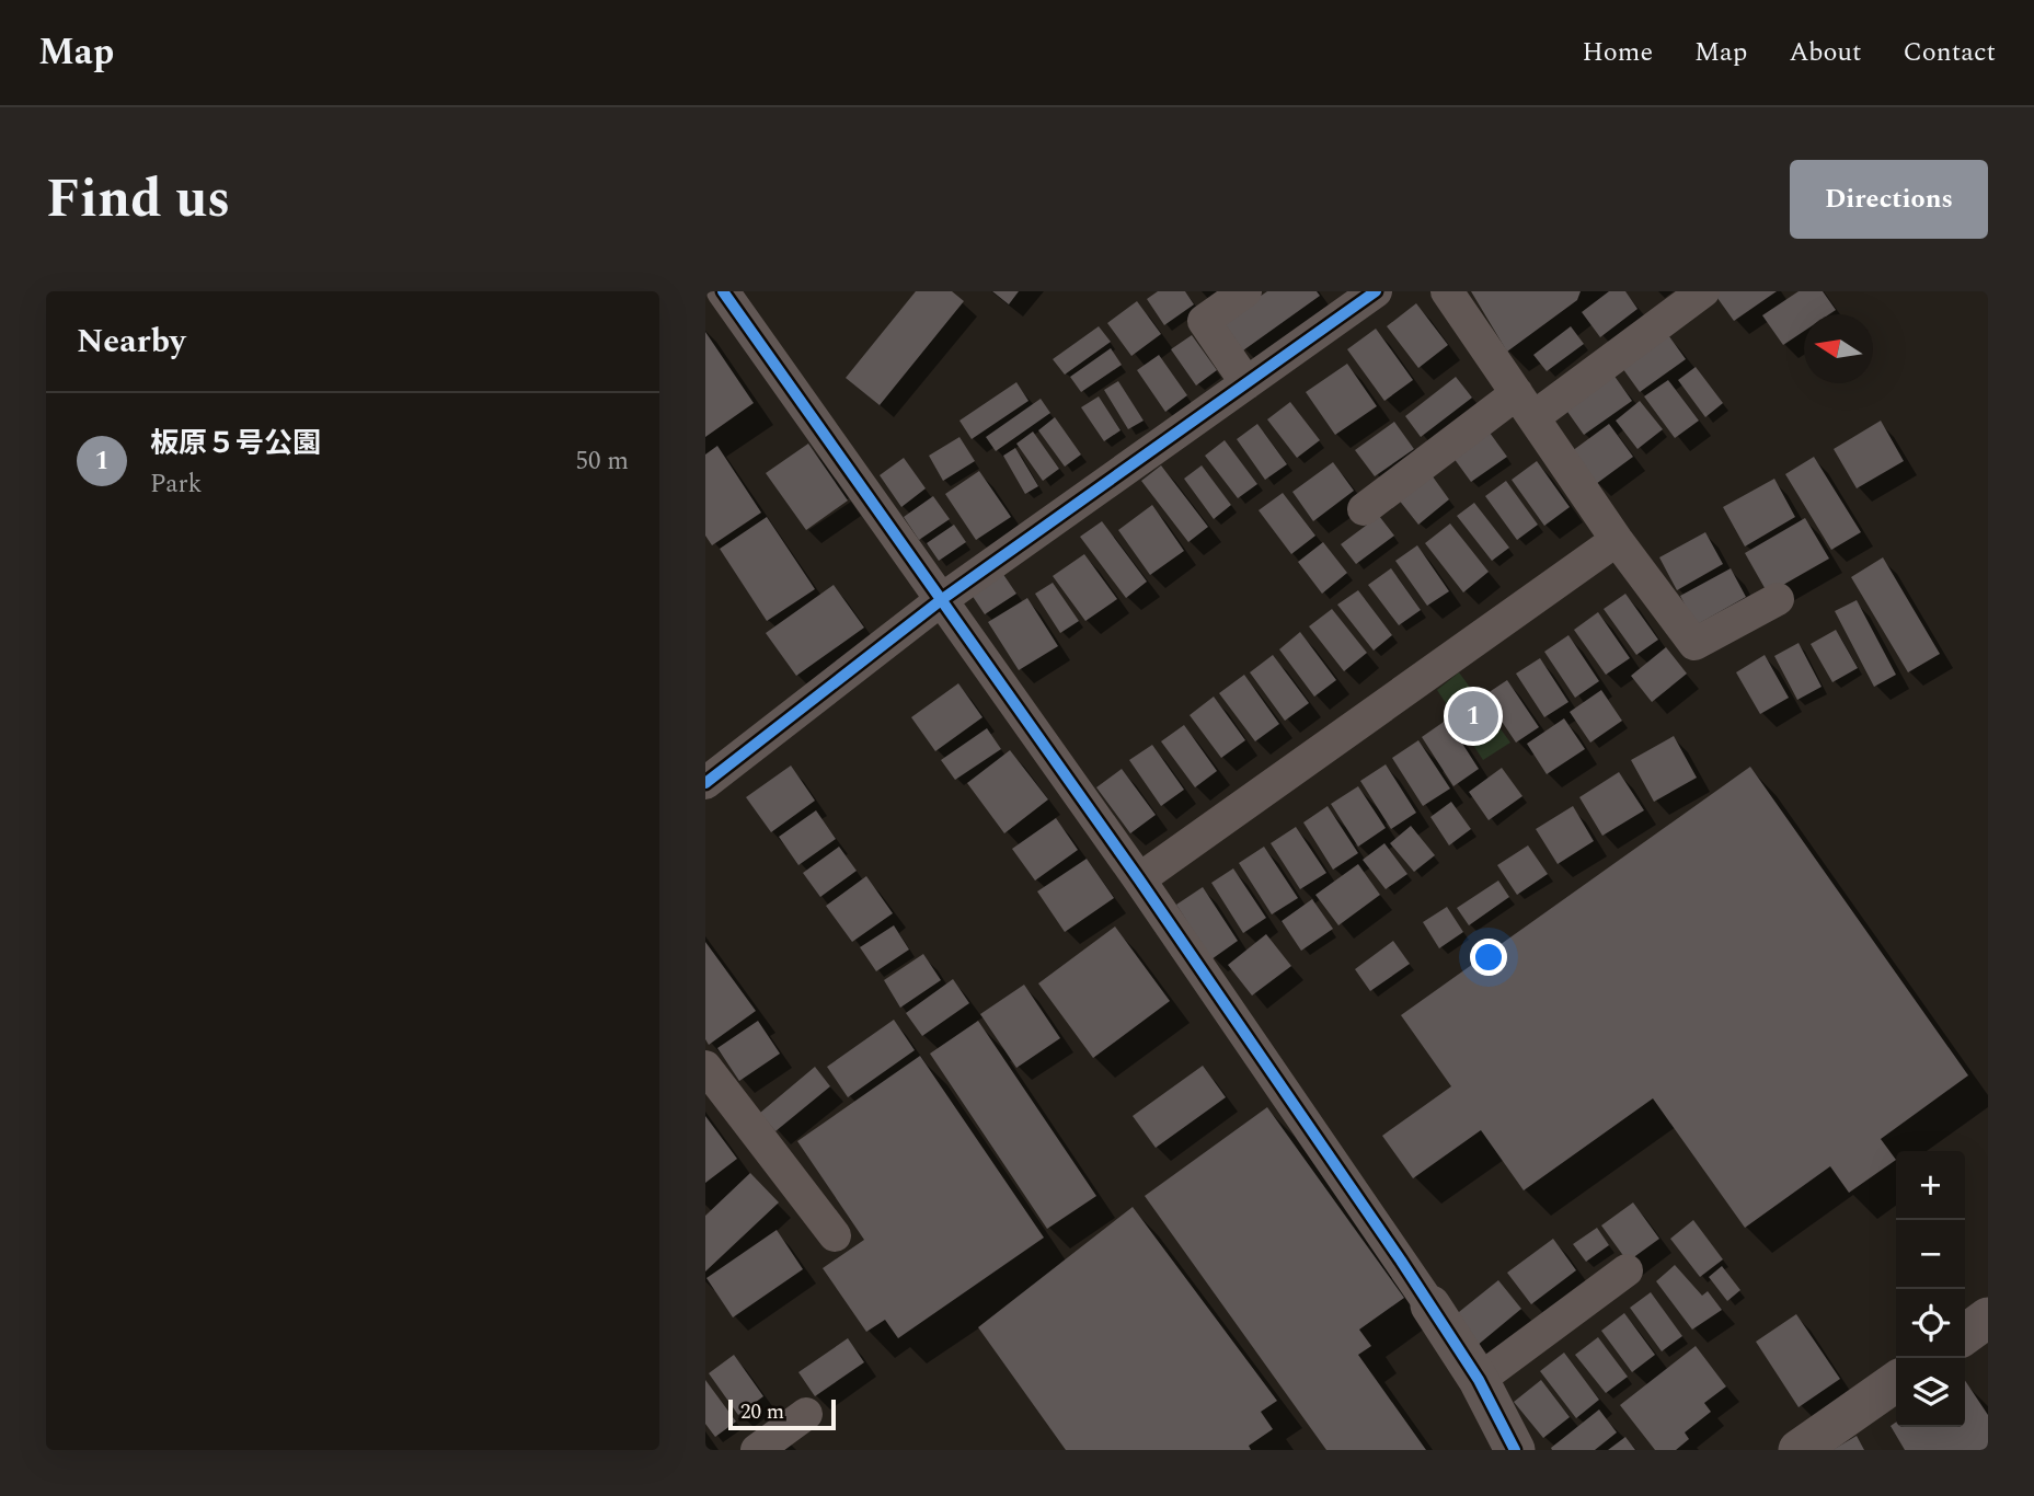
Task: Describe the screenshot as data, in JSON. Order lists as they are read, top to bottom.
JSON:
{
  "scale_bar": "20 m",
  "north": "left",
  "page": {
    "header": "Map",
    "nav": [
      "Home",
      "Map",
      "About",
      "Contact"
    ],
    "title": "Find us",
    "buttons": "Directions",
    "heading": "Nearby",
    "list": [
      {
        "mark": "1",
        "name": "板原５号公園",
        "note": "Park",
        "value": "50 m"
      }
    ],
    "pins": "1",
    "map_buttons": ["+", "−"],
    "scale": "20 m"
  }
}
